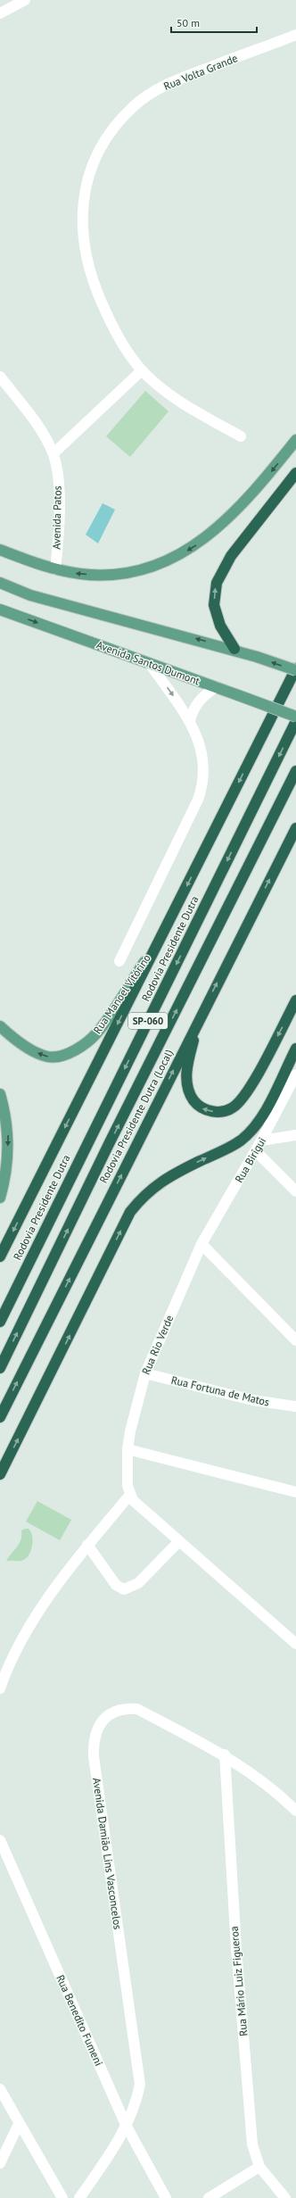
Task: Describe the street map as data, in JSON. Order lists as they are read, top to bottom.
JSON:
{
  "streets": {
    "highway": ["Rodovia Presidente Dutra", "SP-060", "Rodovia Presidente Dutra (Local)"],
    "main road": ["Avenida Santos Dumont", "Rua Manoel Vitórino"],
    "street": [
      "Rua Volta Grande",
      "Avenida Patos",
      "Rua Birigui",
      "Rua Rio Verde",
      "Rua Fortuna de Matos",
      "Avenida Damião Lins Vasconcelos",
      "Rua Mário Luiz Figueroa",
      "Rua Benedito Fumeni"
    ]
  },
  "crossings": [
    ["Rodovia Presidente Dutra", "Rua Manoel Vitórino"],
    ["Rua Birigui", "Rua Rio Verde"],
    ["Rua Rio Verde", "Rua Fortuna de Matos"],
    ["Avenida Damião Lins Vasconcelos", "Rua Mário Luiz Figueroa"],
    ["Avenida Damião Lins Vasconcelos", "Rua Benedito Fumeni"]
  ],
  "one_way": ["Rua Manoel Vitórino"],
  "scale_bar": "50 m"
}
